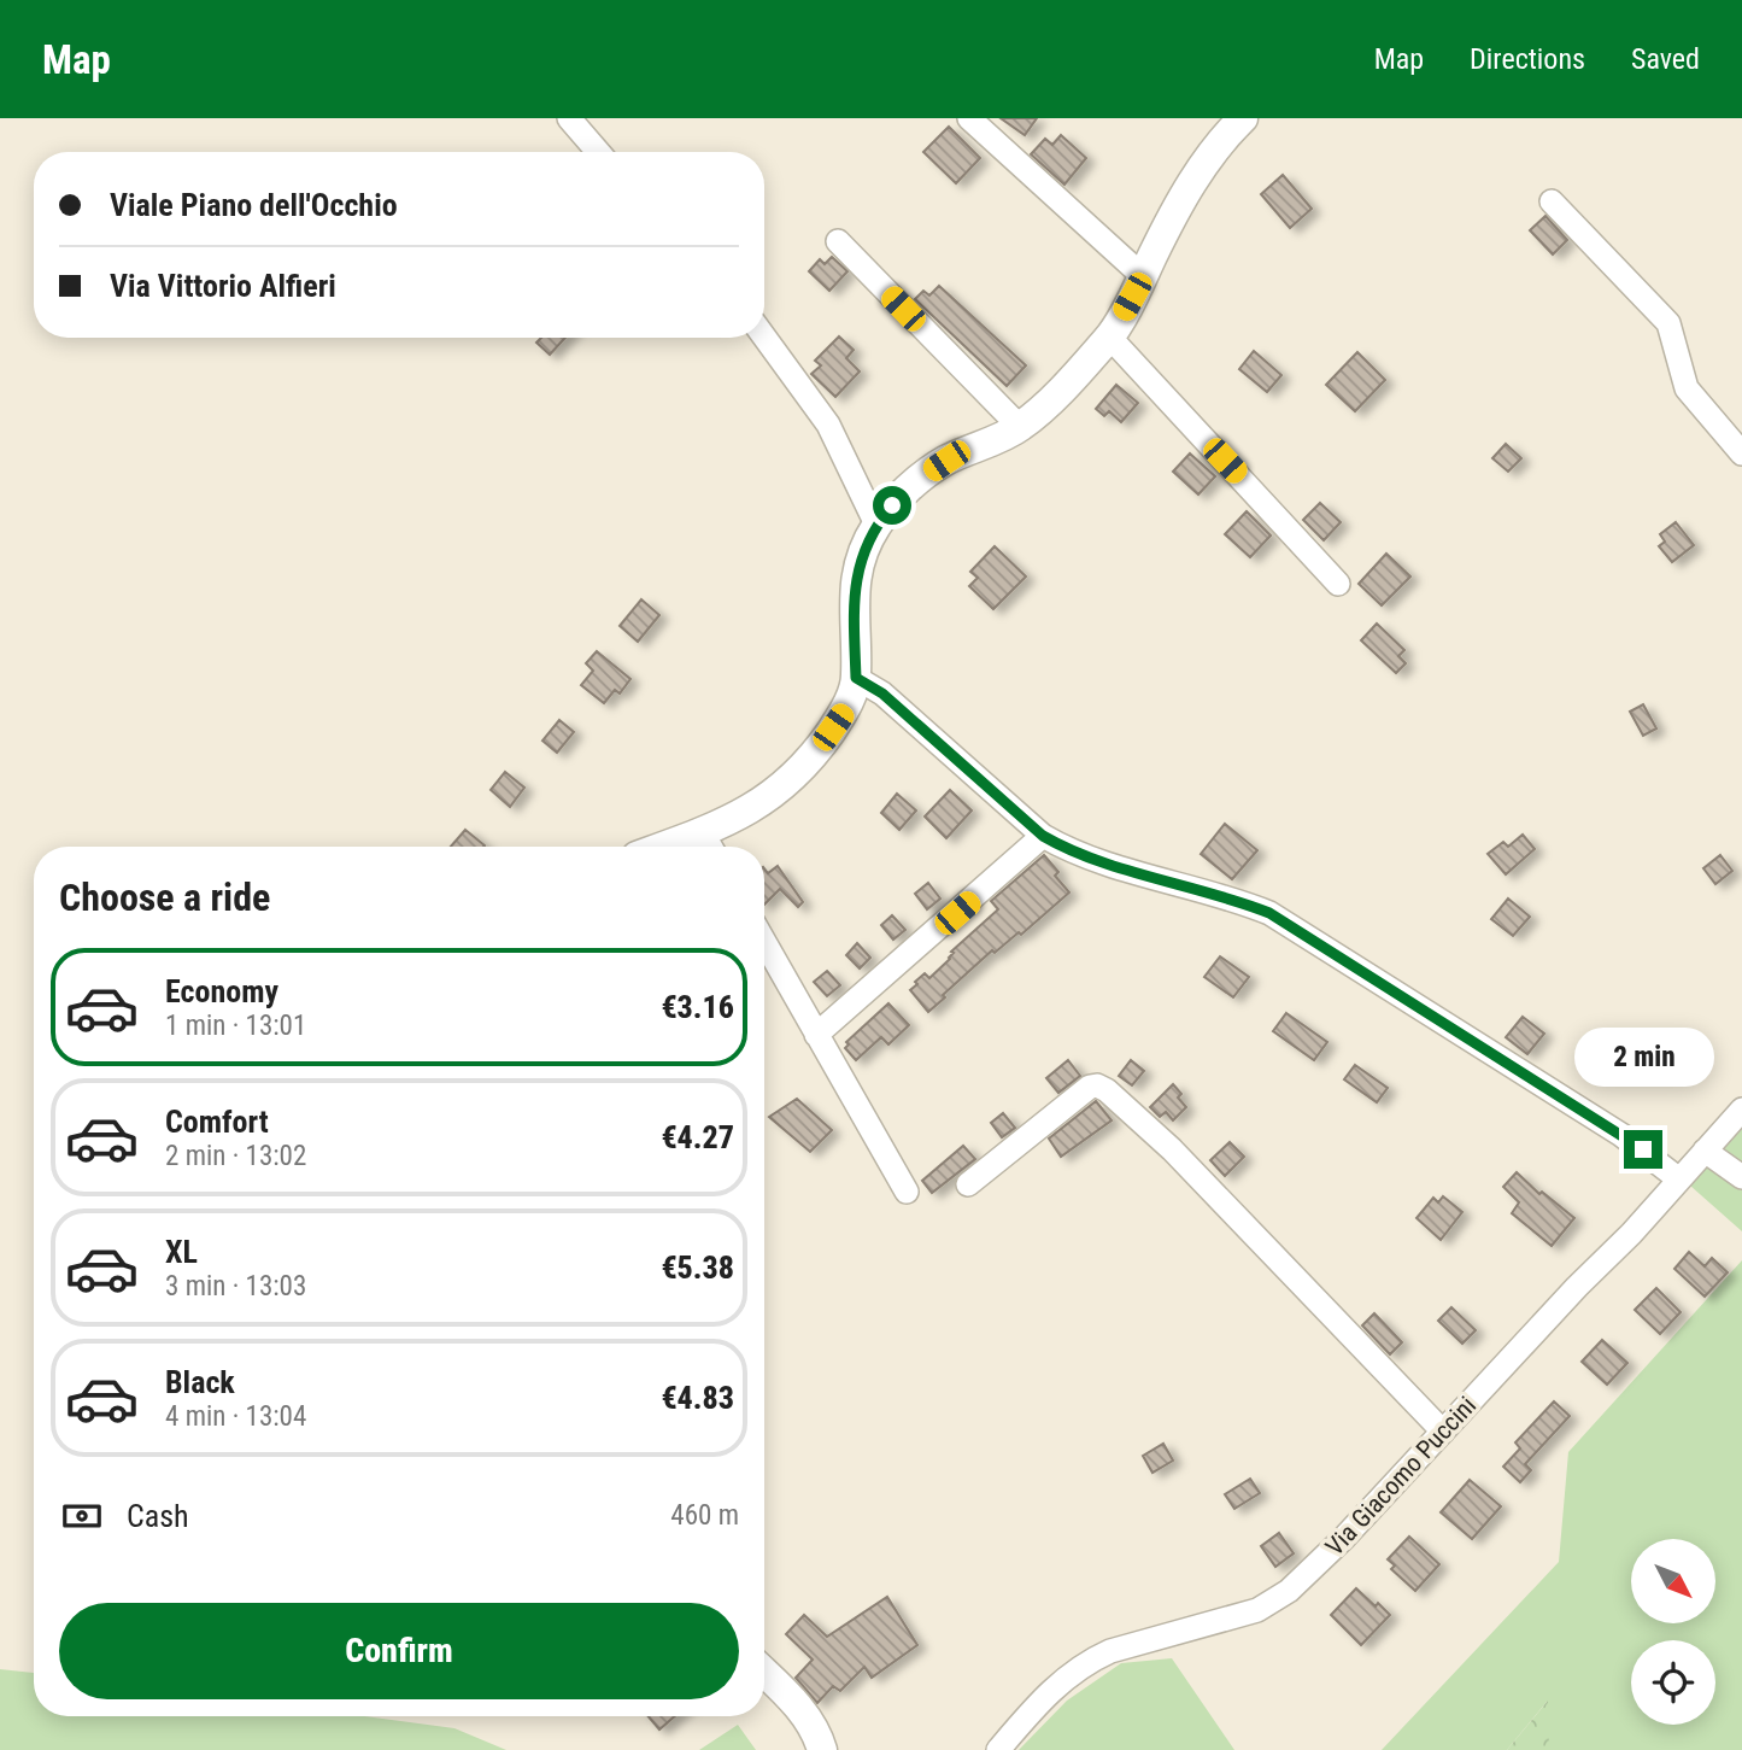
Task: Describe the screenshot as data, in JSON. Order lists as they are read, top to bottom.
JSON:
{
  "streets": {
    "street": ["Via Giacomo Puccini"]
  },
  "north": "bottom right",
  "page": {
    "header": "Map",
    "nav": ["Map", "Directions", "Saved"],
    "banner": ["Viale Piano dell'Occhio", "Via Vittorio Alfieri"],
    "heading": "Choose a ride",
    "list": [
      {
        "name": "Economy",
        "note": "1 min · 13:01",
        "value": "€3.16"
      },
      {
        "name": "Comfort",
        "note": "2 min · 13:02",
        "value": "€4.27"
      },
      {
        "name": "XL",
        "note": "3 min · 13:03",
        "value": "€5.38"
      },
      {
        "name": "Black",
        "note": "4 min · 13:04",
        "value": "€4.83"
      }
    ],
    "bubble": "2 min",
    "pay": ["Cash", "460 m"],
    "buttons": "Confirm"
  }
}
